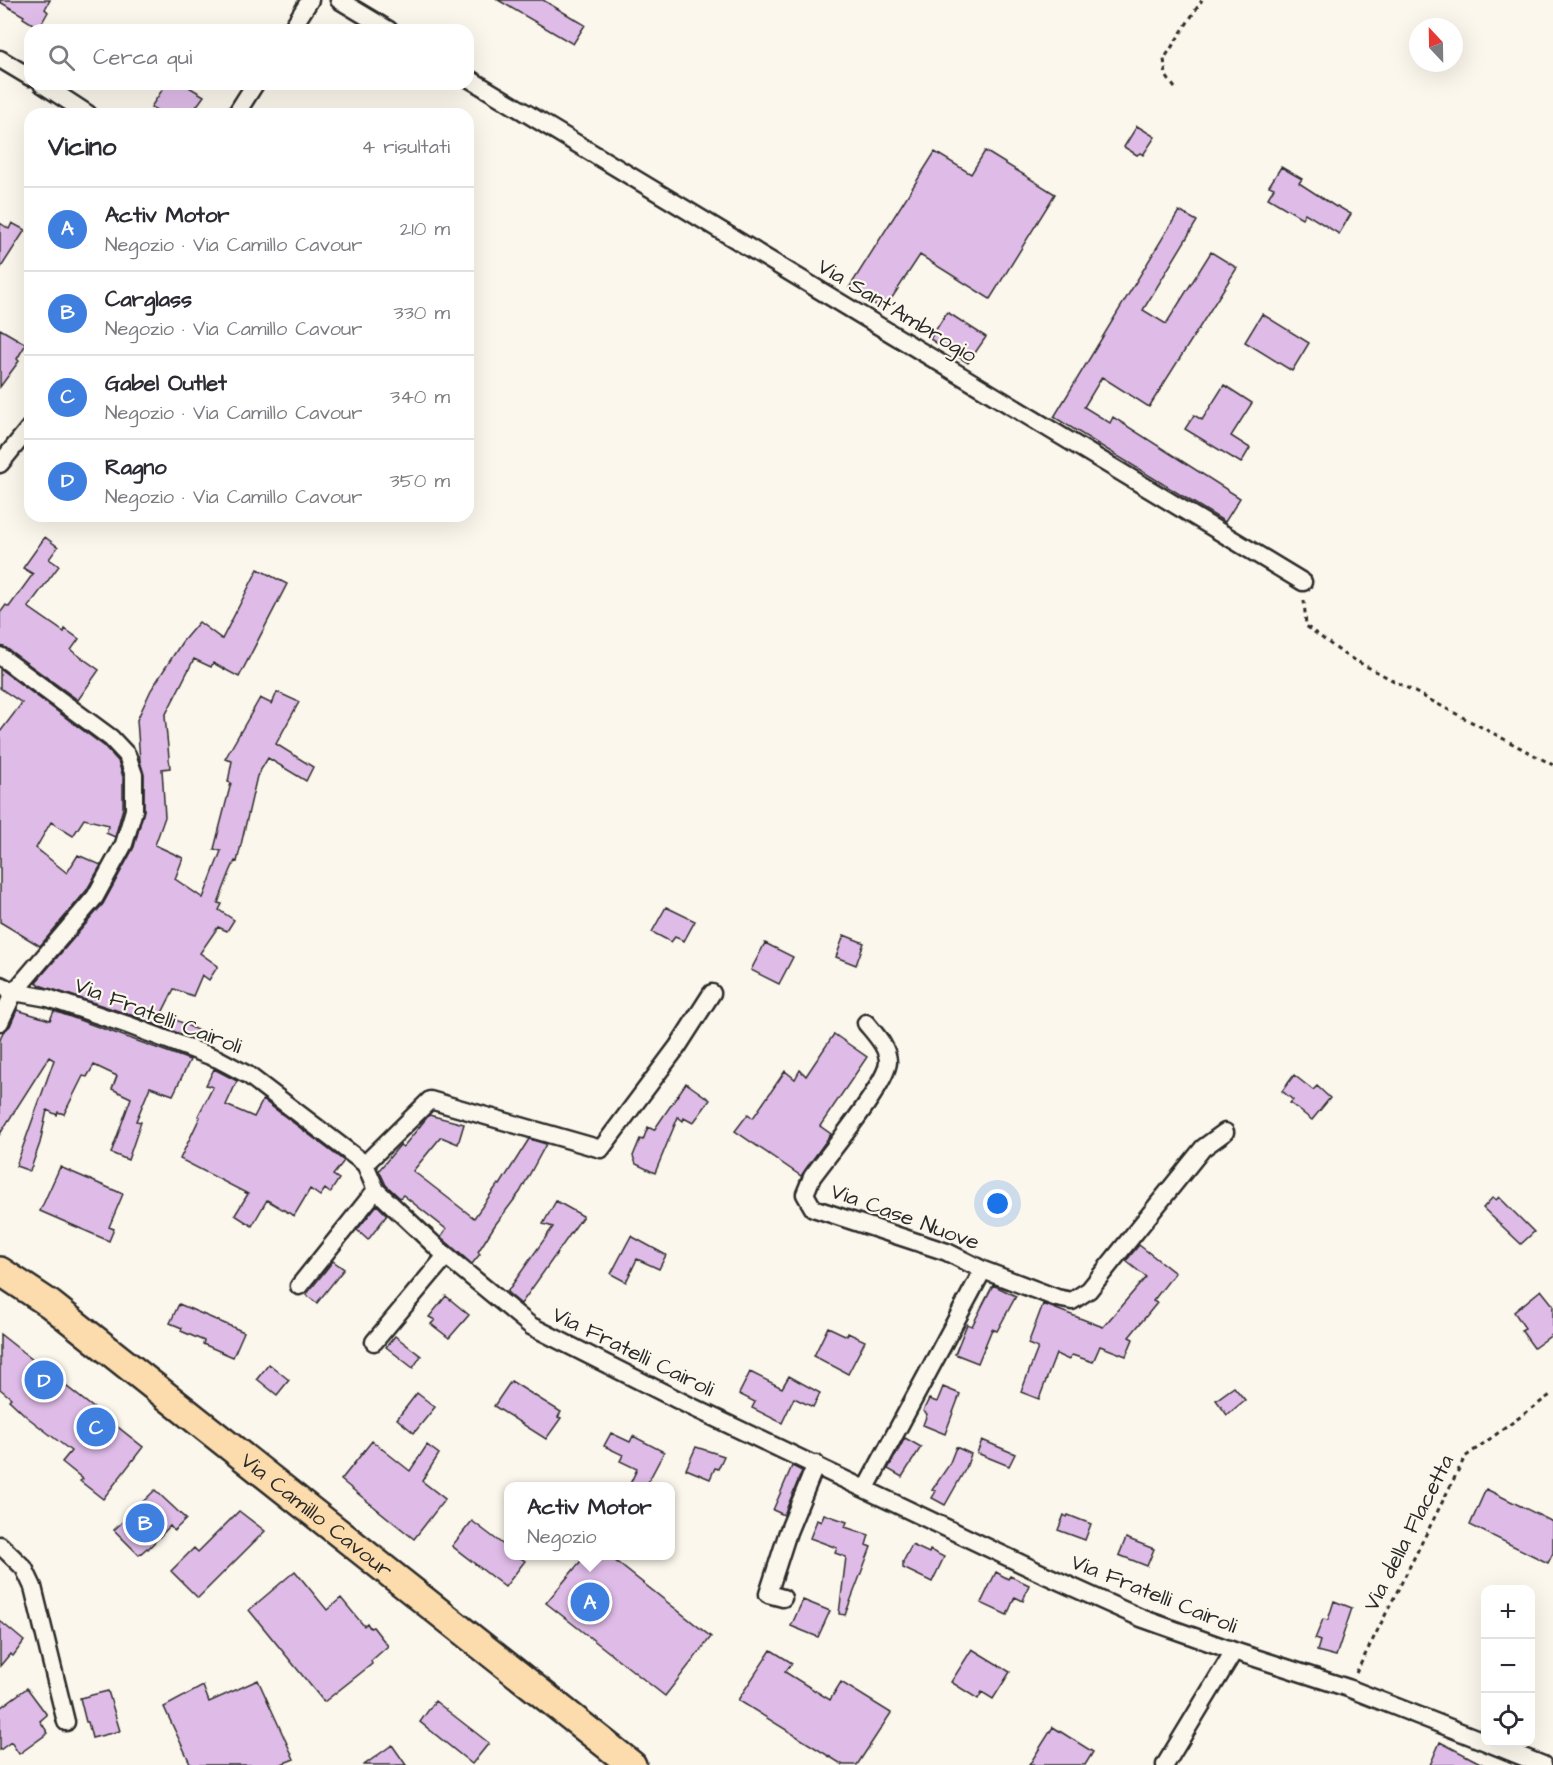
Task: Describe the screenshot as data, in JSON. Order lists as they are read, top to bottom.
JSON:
{
  "streets": {
    "main road": ["Via Camillo Cavour"],
    "street": ["Via Sant'Ambrogio", "Via Fratelli Cairoli", "Via Case Nuove"],
    "path": ["Via della Flacetta"]
  },
  "crossings": [
    ["Via Fratelli Cairoli", "Via Case Nuove"],
    ["Via Fratelli Cairoli", "Via della Flacetta"]
  ],
  "north": "top",
  "page": {
    "search": "Cerca qui",
    "heading": ["Vicino", "4 risultati"],
    "list": [
      {
        "mark": "A",
        "name": "Activ Motor",
        "note": "Negozio · Via Camillo Cavour",
        "value": "210 m"
      },
      {
        "mark": "B",
        "name": "Carglass",
        "note": "Negozio · Via Camillo Cavour",
        "value": "330 m"
      },
      {
        "mark": "C",
        "name": "Gabel Outlet",
        "note": "Negozio · Via Camillo Cavour",
        "value": "340 m"
      },
      {
        "mark": "D",
        "name": "Ragno",
        "note": "Negozio · Via Camillo Cavour",
        "value": "350 m"
      }
    ],
    "pins": [
      "D",
      "C",
      "B",
      "A"
    ],
    "popup": ["Activ Motor", "Negozio"],
    "map_buttons": ["+", "−"]
  }
}
